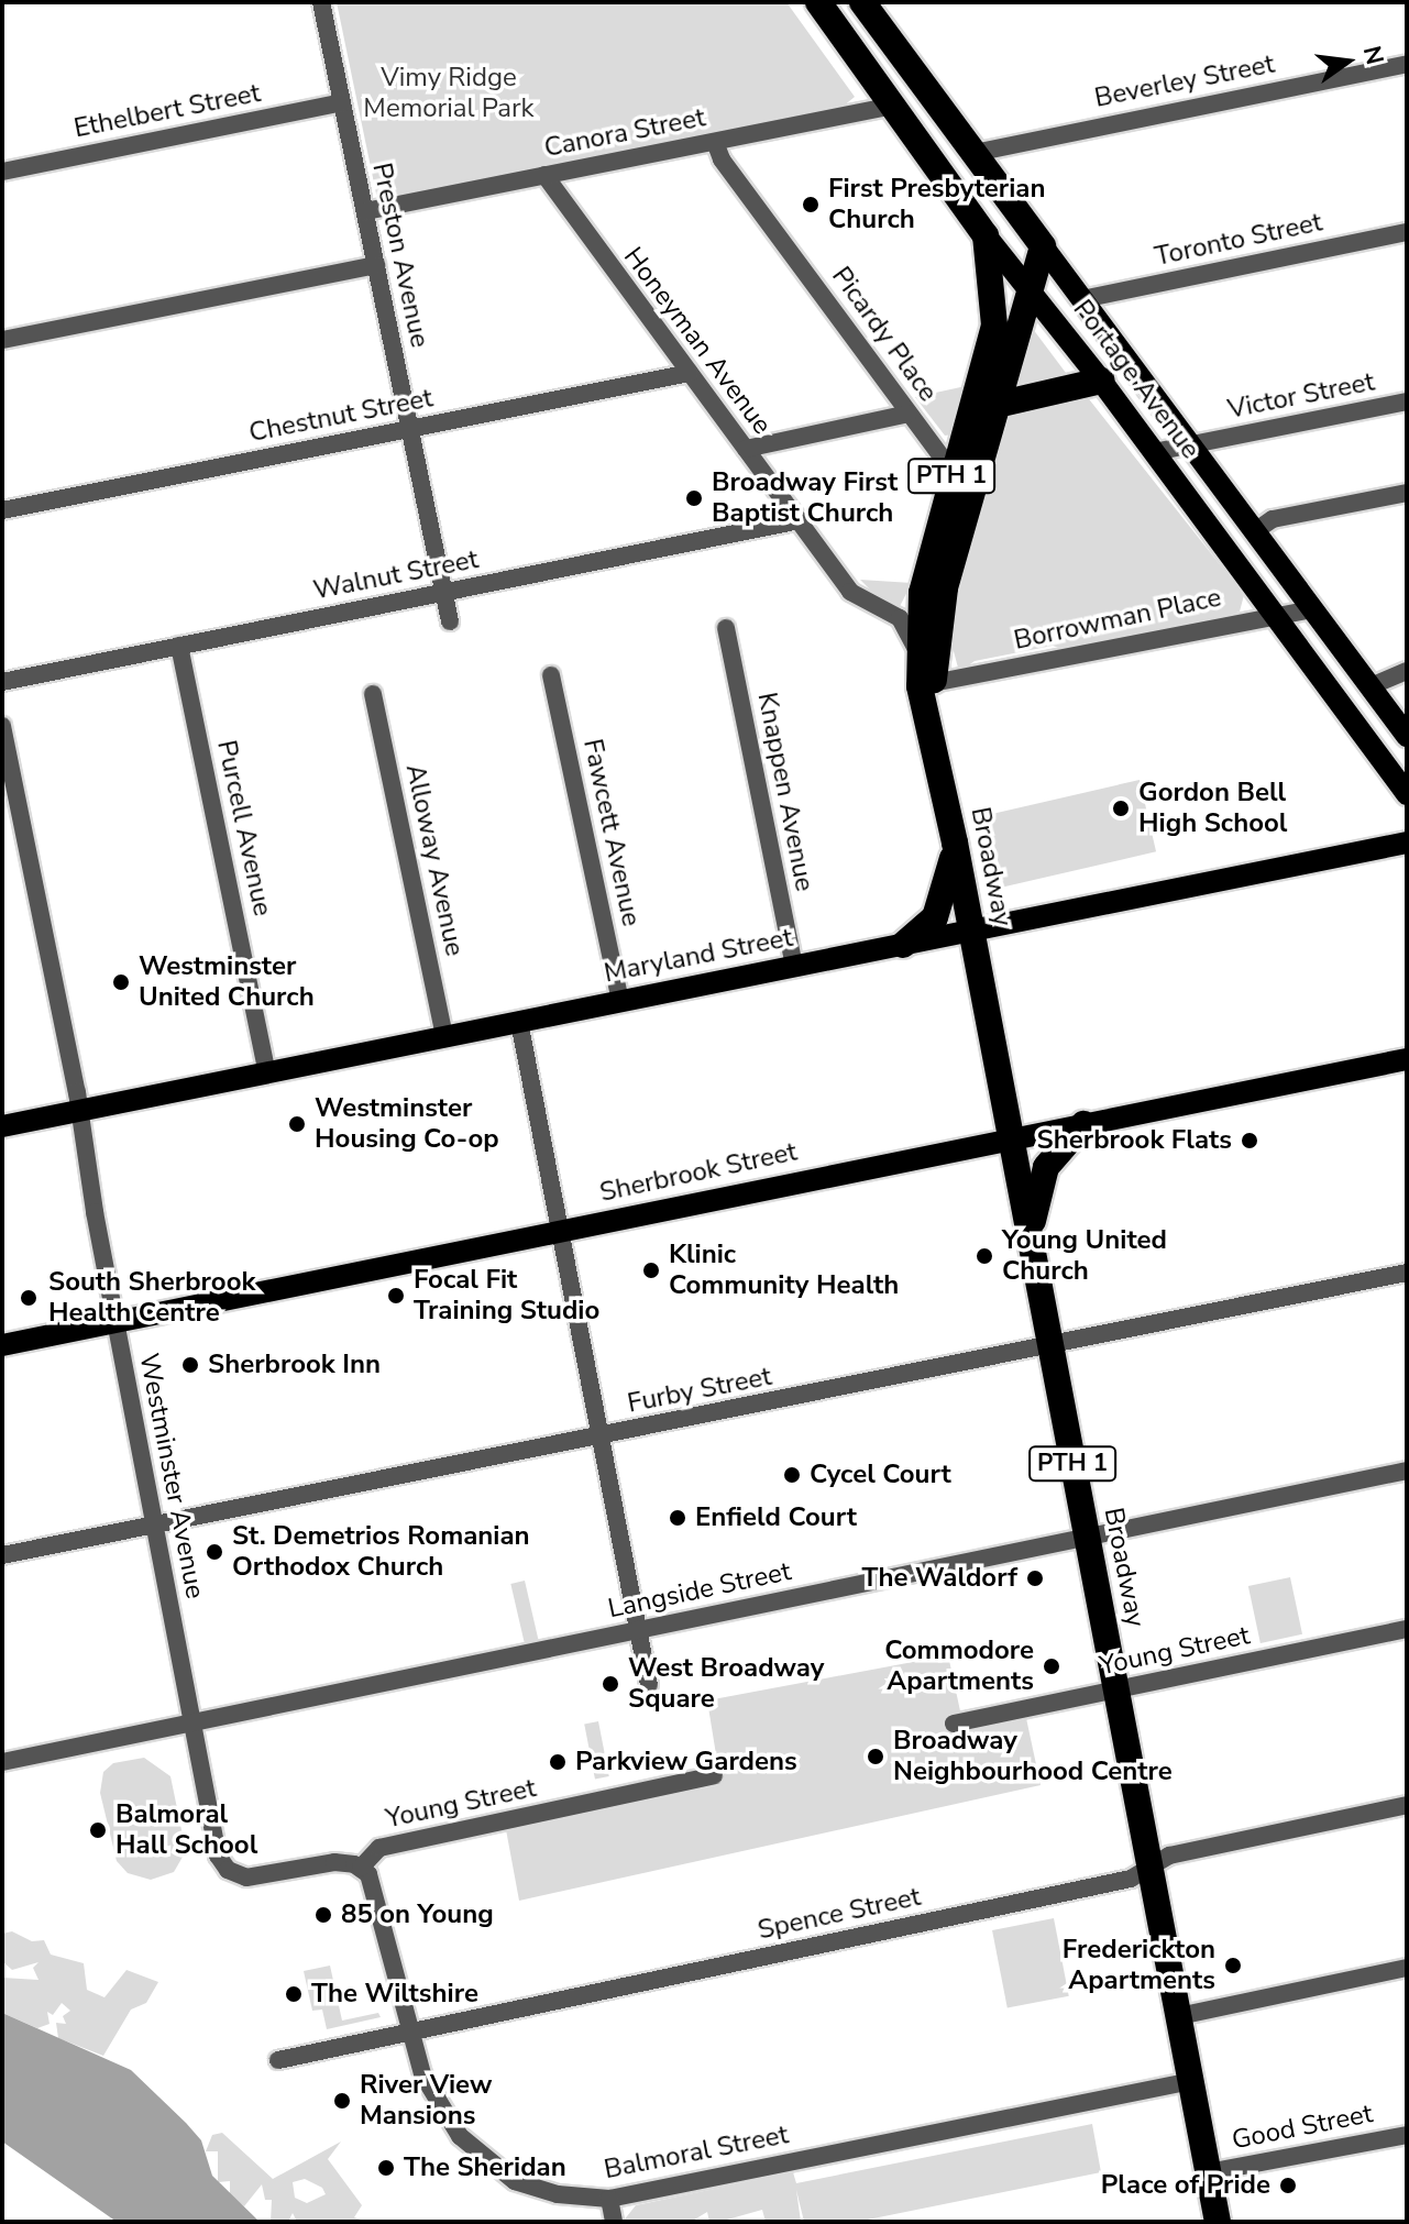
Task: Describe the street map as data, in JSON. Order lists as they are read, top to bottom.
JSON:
{
  "streets": {
    "highway": ["Portage Avenue", "PTH 1", "Broadway"],
    "main road": ["Maryland Street", "Sherbrook Street"],
    "street": [
      "Beverley Street",
      "Ethelbert Street",
      "Canora Street",
      "Toronto Street",
      "Preston Avenue",
      "Picardy Place",
      "Honeyman Avenue",
      "Victor Street",
      "Chestnut Street",
      "Walnut Street",
      "Borrowman Place",
      "Knappen Avenue",
      "Purcell Avenue",
      "Fawcett Avenue",
      "Alloway Avenue",
      "Furby Street",
      "Westminster Avenue",
      "Langside Street",
      "Young Street",
      "Spence Street",
      "Good Street",
      "Balmoral Street"
    ]
  },
  "crossings": [
    ["Beverley Street", "Portage Avenue"],
    ["Ethelbert Street", "Preston Avenue"],
    ["Canora Street", "Preston Avenue"],
    ["Canora Street", "Picardy Place"],
    ["Canora Street", "Honeyman Avenue"],
    ["Canora Street", "Portage Avenue"],
    ["Toronto Street", "Portage Avenue"],
    ["Preston Avenue", "Chestnut Street"],
    ["Preston Avenue", "Walnut Street"],
    ["Picardy Place", "Broadway"],
    ["Honeyman Avenue", "Chestnut Street"],
    ["Honeyman Avenue", "Walnut Street"],
    ["Honeyman Avenue", "Broadway"],
    ["Portage Avenue", "Victor Street"],
    ["Portage Avenue", "Borrowman Place"],
    ["Portage Avenue", "Broadway"],
    ["Walnut Street", "Purcell Avenue"],
    ["Borrowman Place", "Broadway"],
    ["Knappen Avenue", "Maryland Street"],
    ["Purcell Avenue", "Maryland Street"],
    ["Fawcett Avenue", "Maryland Street"],
    ["Alloway Avenue", "Maryland Street"],
    ["Broadway", "Maryland Street"],
    ["Broadway", "Sherbrook Street"],
    ["Broadway", "Furby Street"],
    ["Broadway", "Langside Street"],
    ["Broadway", "Young Street"],
    ["Broadway", "Spence Street"],
    ["Broadway", "Good Street"],
    ["Broadway", "Balmoral Street"],
    ["Maryland Street", "Westminster Avenue"],
    ["Sherbrook Street", "Westminster Avenue"],
    ["Furby Street", "Westminster Avenue"],
    ["Westminster Avenue", "Langside Street"],
    ["Westminster Avenue", "Young Street"],
    ["Westminster Avenue", "Balmoral Street"],
    ["Young Street", "Balmoral Street"],
    ["Spence Street", "Balmoral Street"]
  ],
  "parks": ["Vimy Ridge Memorial Park"],
  "places": [
    "First Presbyterian Church",
    "Broadway First Baptist Church",
    "Gordon Bell High School",
    "Westminster United Church",
    "Westminster Housing Co-op",
    "Sherbrook Flats",
    "Young United Church",
    "Klinic Community Health",
    "Focal Fit Training Studio",
    "South Sherbrook Health Centre",
    "Sherbrook Inn",
    "Cycel Court",
    "Enfield Court",
    "St. Demetrios Romanian Orthodox Church",
    "The Waldorf",
    "Commodore Apartments",
    "West Broadway Square",
    "Broadway Neighbourhood Centre",
    "Parkview Gardens",
    "Balmoral Hall School",
    "85 on Young",
    "Frederickton Apartments",
    "The Wiltshire",
    "River View Mansions",
    "The Sheridan",
    "Place of Pride"
  ],
  "north": "right"
}
